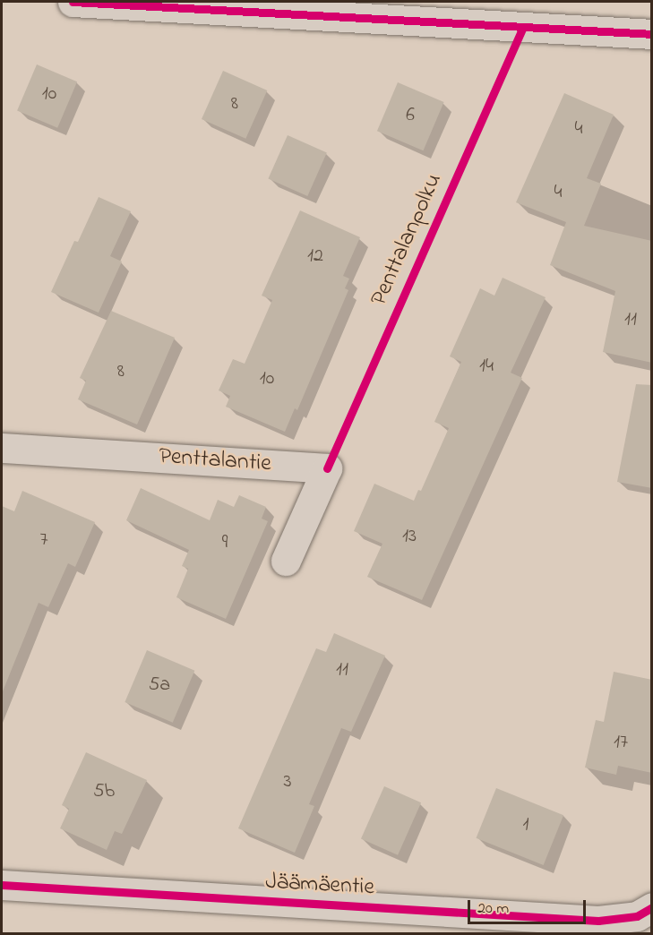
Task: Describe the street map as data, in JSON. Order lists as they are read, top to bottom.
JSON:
{
  "streets": {
    "street": ["Penttalantie", "Jäämäentie"],
    "cycle path": ["Penttalanpolku"]
  },
  "house_numbers": [
    "10",
    "8",
    "6",
    "4",
    "4",
    "12",
    "11",
    "14",
    "8",
    "10",
    "13",
    "7",
    "9",
    "11",
    "5a",
    "17",
    "3",
    "5b",
    "1"
  ],
  "scale_bar": "20 m"
}
